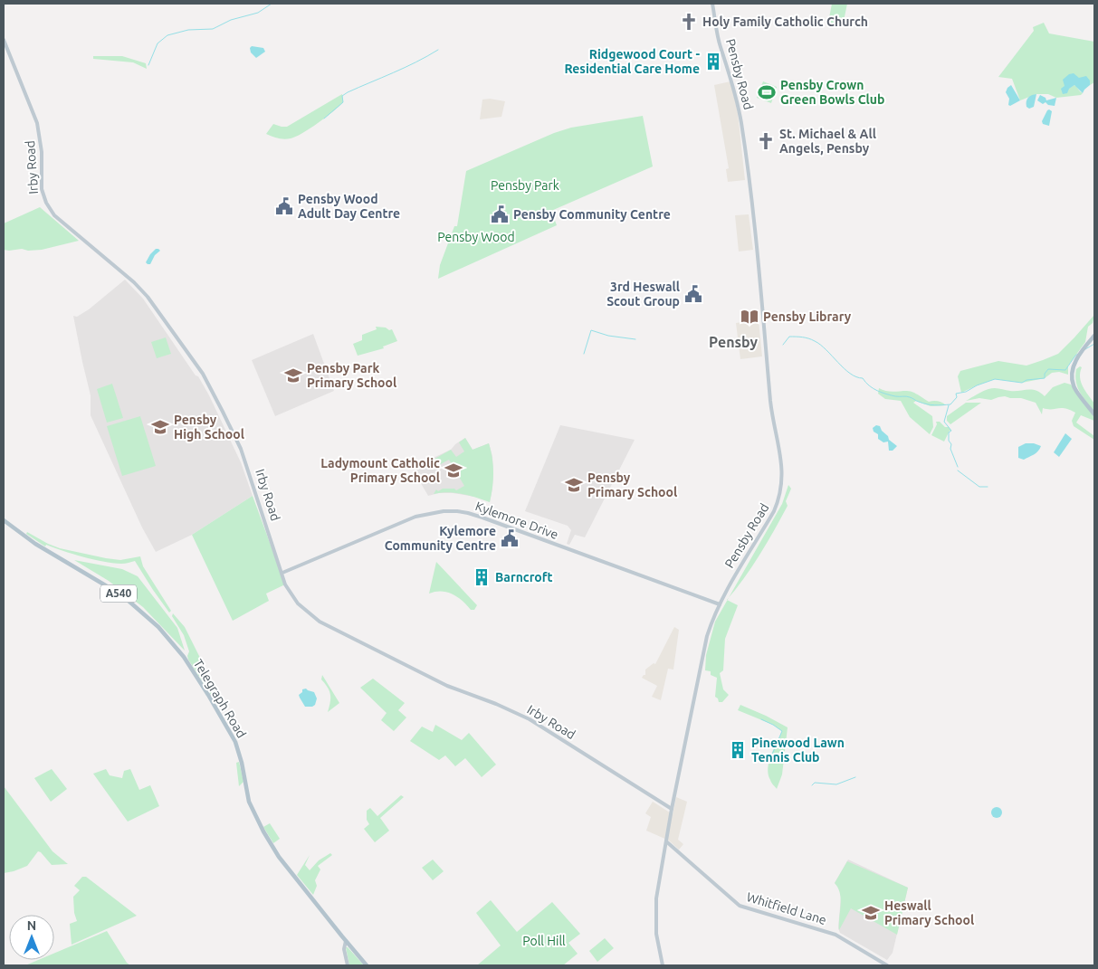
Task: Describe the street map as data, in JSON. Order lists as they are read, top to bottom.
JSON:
{
  "streets": {
    "main road": ["A540", "Telegraph Road"],
    "street": [
      "Pensby Road",
      "Irby Road",
      "Kylemore Drive",
      "Whitfield Lane"
    ]
  },
  "crossings": [
    ["Pensby Road", "Irby Road"],
    ["Pensby Road", "Kylemore Drive"],
    ["Pensby Road", "Whitfield Lane"],
    ["Irby Road", "Kylemore Drive"]
  ],
  "districts": ["Pensby"],
  "parks": ["Pensby Park", "Pensby Wood", "Poll Hill"],
  "places": {
    "church": ["Holy Family Catholic Church", "St. Michael & All Angels, Pensby"],
    "building": ["Ridgewood Court - Residential Care Home", "Barncroft", "Pinewood Lawn Tennis Club"],
    "sports": ["Pensby Crown Green Bowls Club"],
    "public building": [
      "Pensby Wood Adult Day Centre",
      "Pensby Community Centre",
      "3rd Heswall Scout Group",
      "Kylemore Community Centre"
    ],
    "library": ["Pensby Library"],
    "school or university": [
      "Pensby Park Primary School",
      "Pensby High School",
      "Ladymount Catholic Primary School",
      "Pensby Primary School",
      "Heswall Primary School"
    ]
  },
  "north": "top"
}
